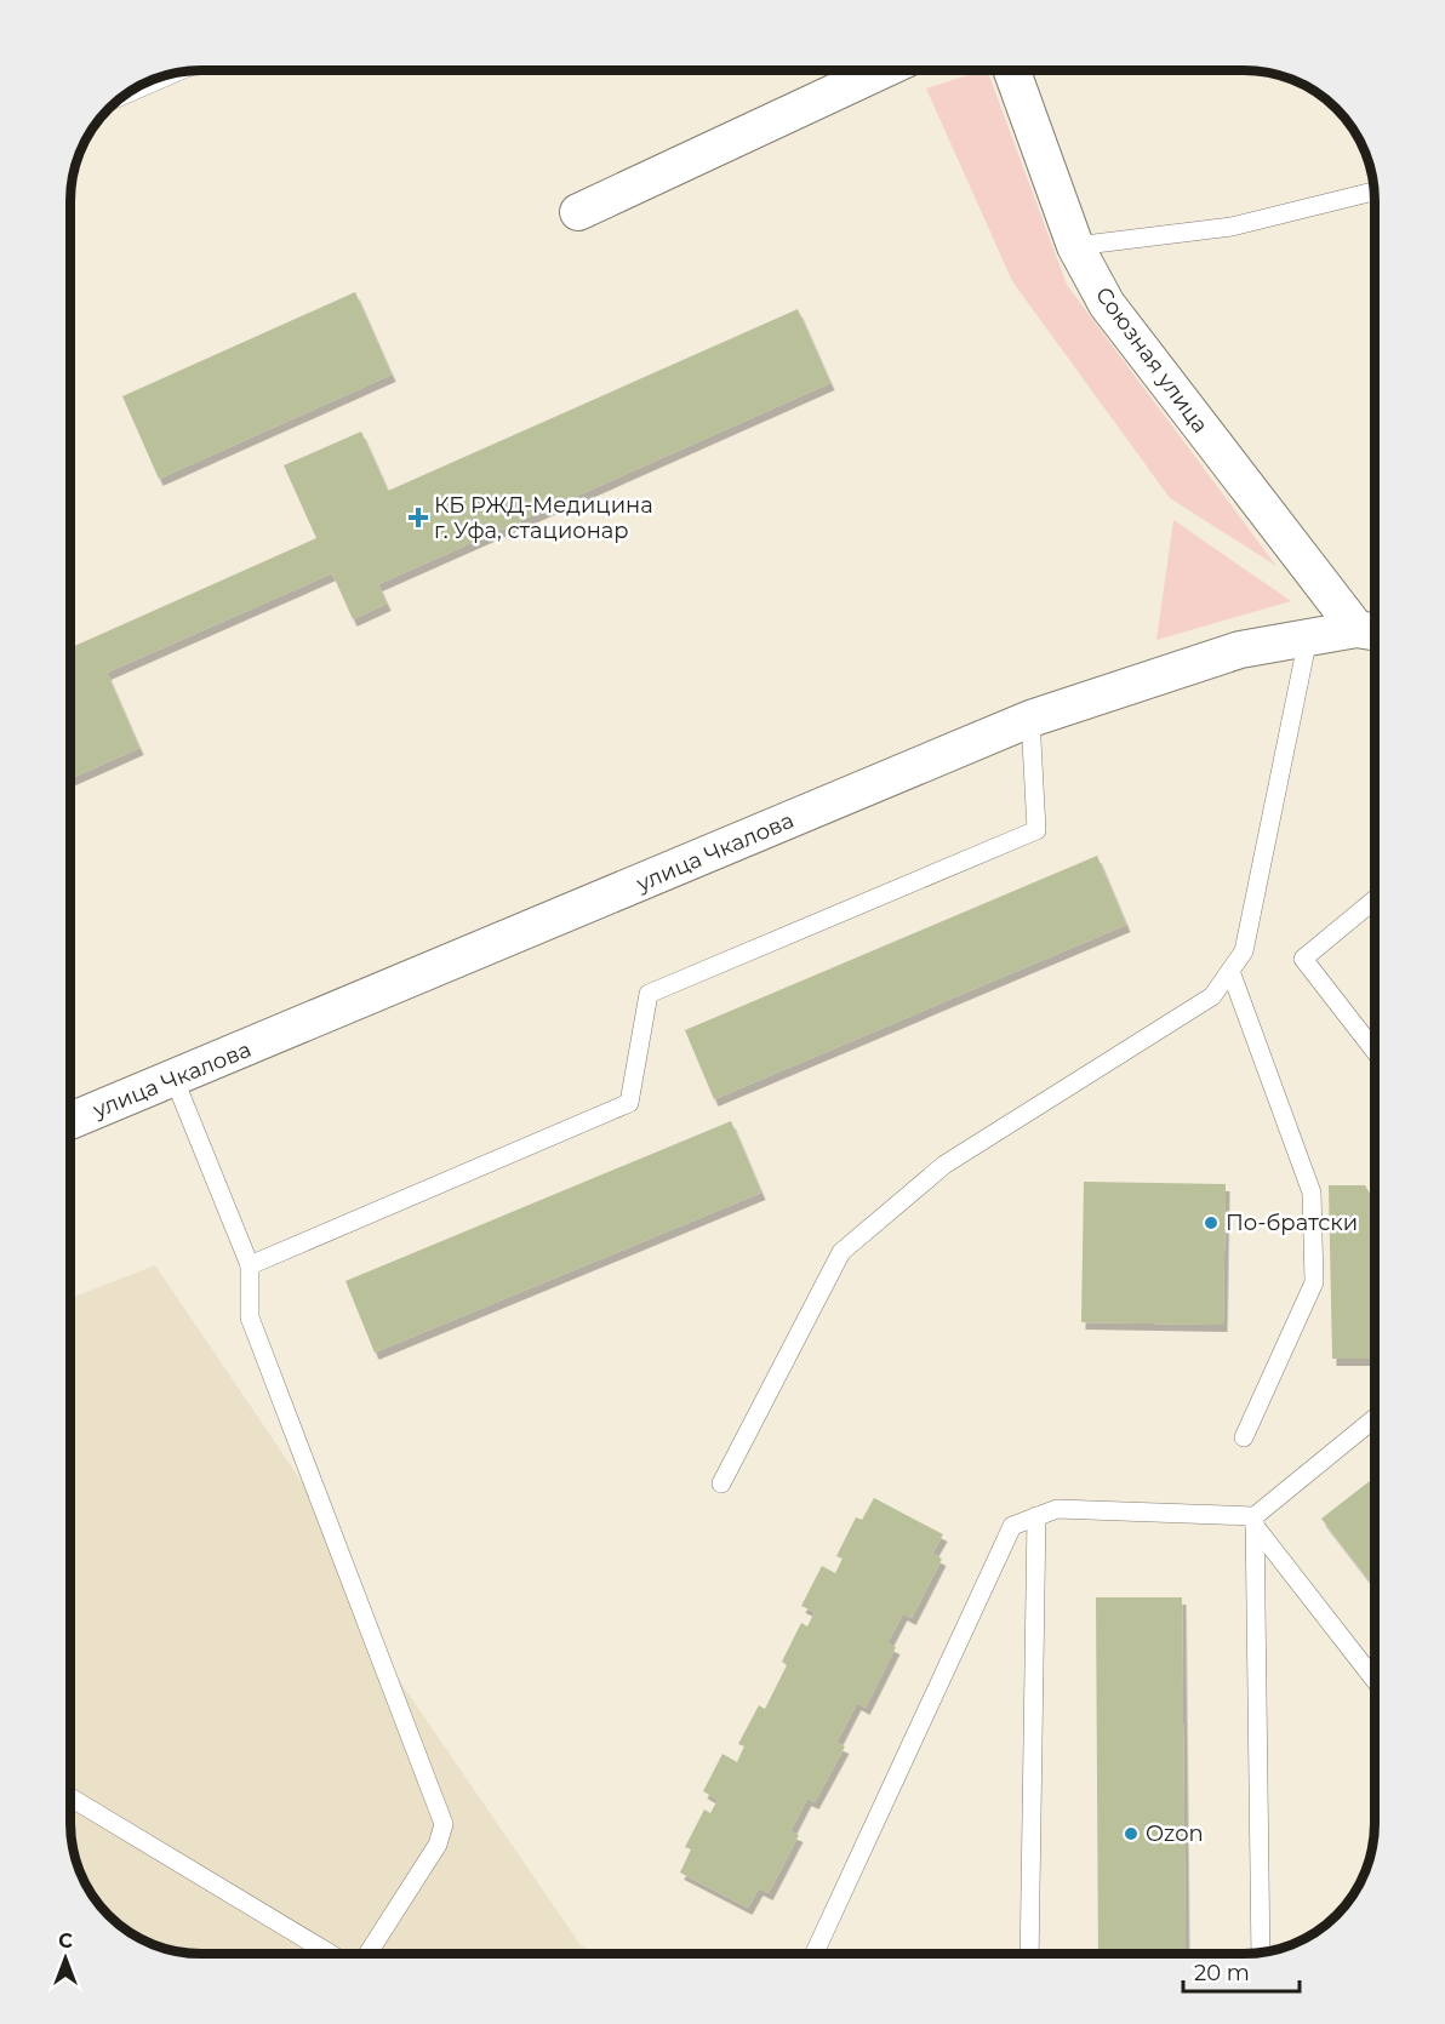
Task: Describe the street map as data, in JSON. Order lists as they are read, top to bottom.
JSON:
{
  "streets": {
    "street": ["Союзная улица", "улица Чкалова"]
  },
  "crossings": [
    ["Союзная улица", "улица Чкалова"]
  ],
  "places": {
    "health": ["КБ РЖД-Медицина г. Уфа, стационар"],
    "other": ["По-братски", "Ozon"]
  },
  "scale_bar": "20 m",
  "north": "top"
}
